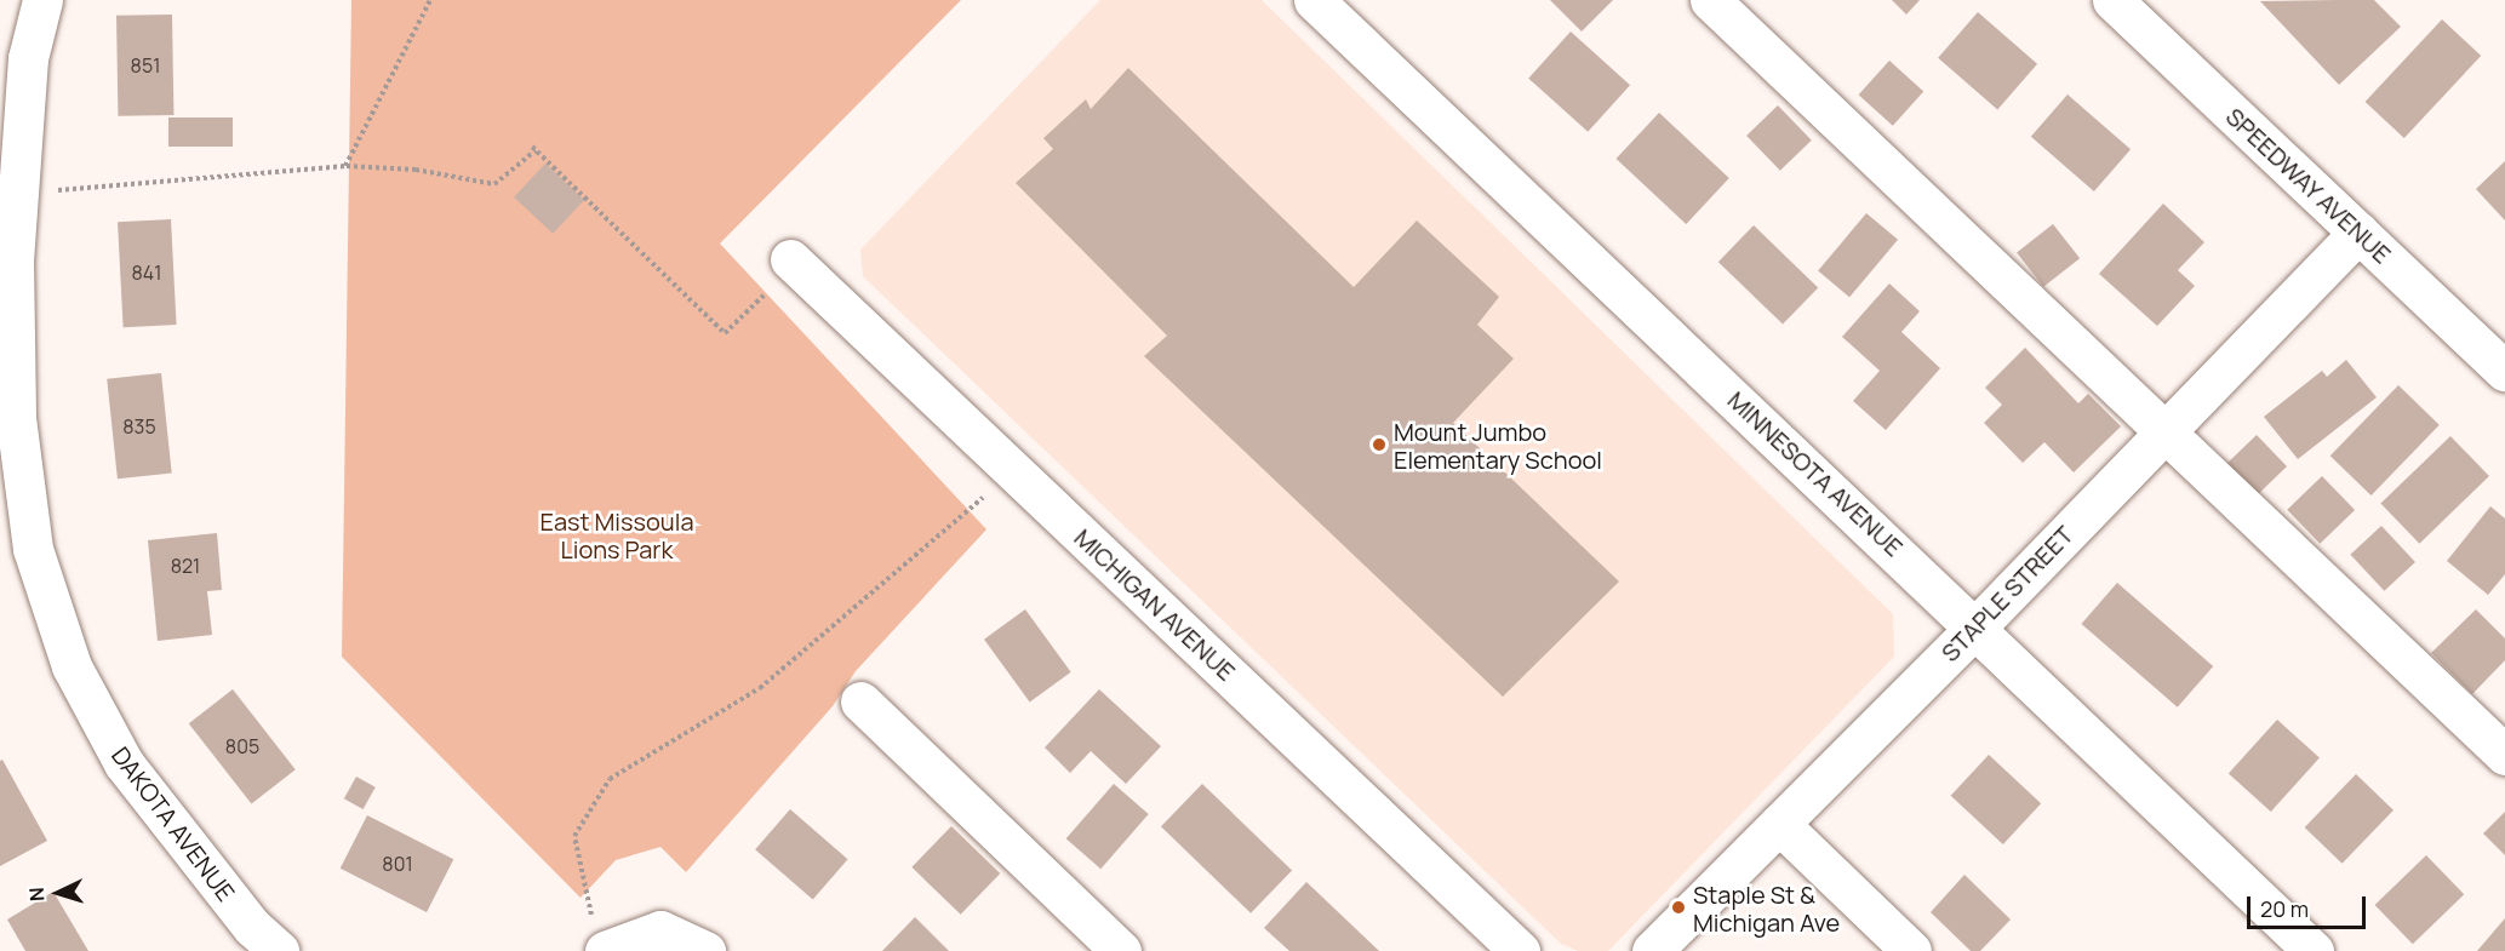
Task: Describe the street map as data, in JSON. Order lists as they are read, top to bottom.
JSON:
{
  "streets": {
    "street": [
      "SPEEDWAY AVENUE",
      "MINNESOTA AVENUE",
      "STAPLE STREET",
      "MICHIGAN AVENUE",
      "DAKOTA AVENUE"
    ]
  },
  "crossings": [
    ["SPEEDWAY AVENUE", "STAPLE STREET"],
    ["MINNESOTA AVENUE", "STAPLE STREET"]
  ],
  "parks": ["East Missoula Lions Park"],
  "places": ["Mount Jumbo Elementary School", "Staple St & Michigan Ave"],
  "house_numbers": [
    "851",
    "841",
    "835",
    "821",
    "805",
    "801"
  ],
  "scale_bar": "20 m",
  "north": "left"
}
